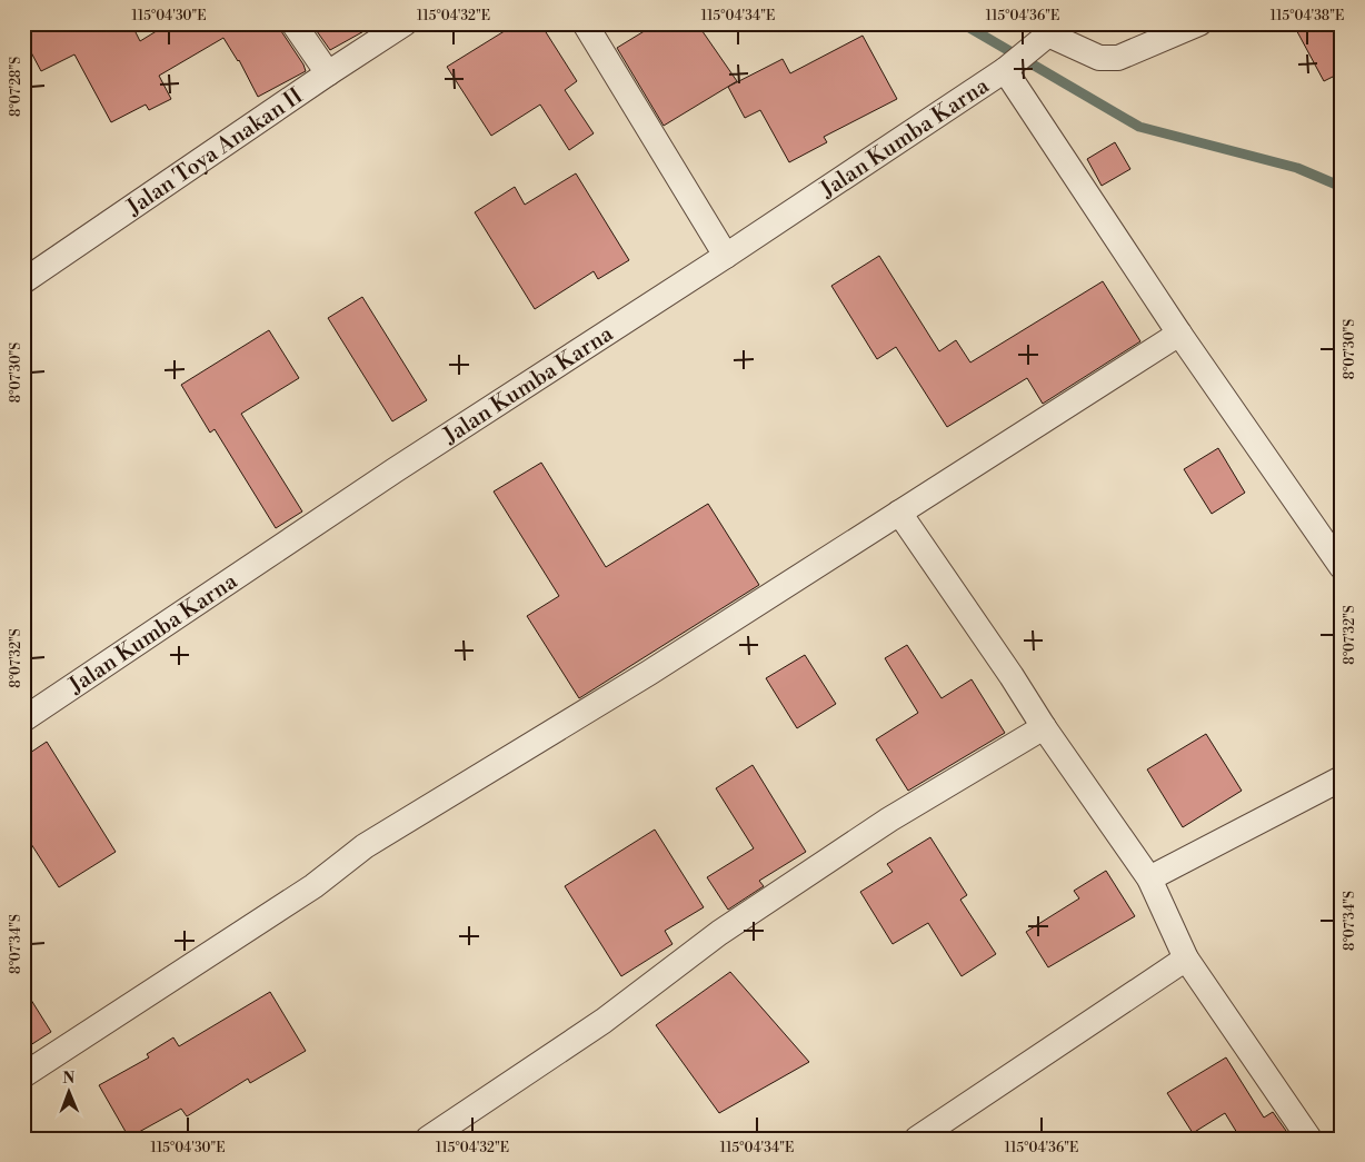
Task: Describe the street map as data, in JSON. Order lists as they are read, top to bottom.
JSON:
{
  "streets": {
    "street": ["Jalan Kumba Karna", "Jalan Toya Anakan II"]
  },
  "north": "top",
  "coordinates": [
    "115°04'30\"E",
    "115°04'32\"E",
    "115°04'34\"E",
    "115°04'36\"E",
    "115°04'38\"E",
    "8°07'28\"S",
    "8°07'30\"S",
    "8°07'32\"S",
    "8°07'34\"S"
  ]
}
